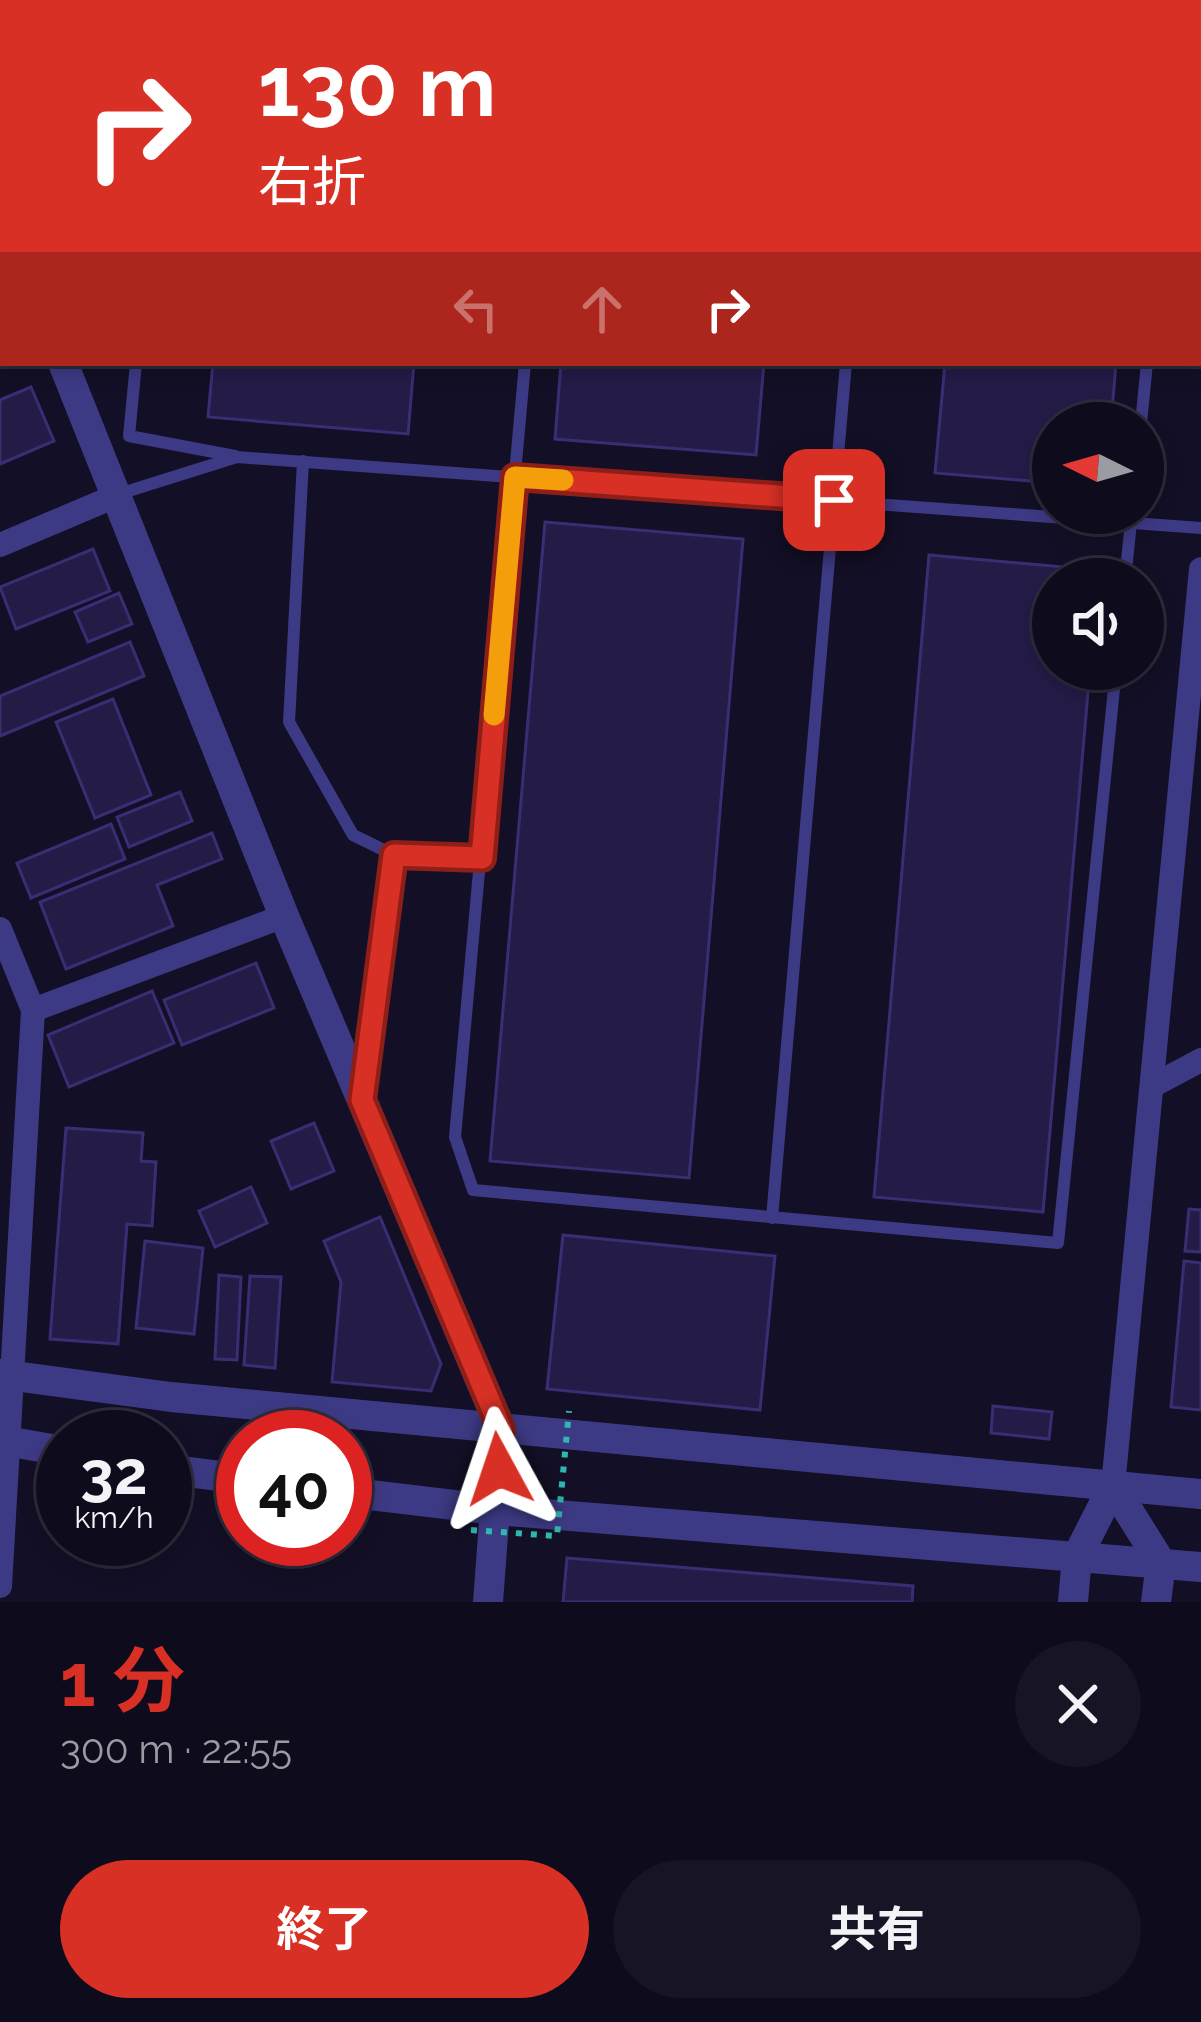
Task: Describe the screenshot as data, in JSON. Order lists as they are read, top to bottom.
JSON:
{
  "north": "left",
  "page": {
    "turn": ["130 m", "右折"],
    "speed": "32 km/h",
    "limit": "40",
    "heading": ["1 分", "300 m · 22:55"],
    "buttons": ["終了", "共有"]
  }
}
